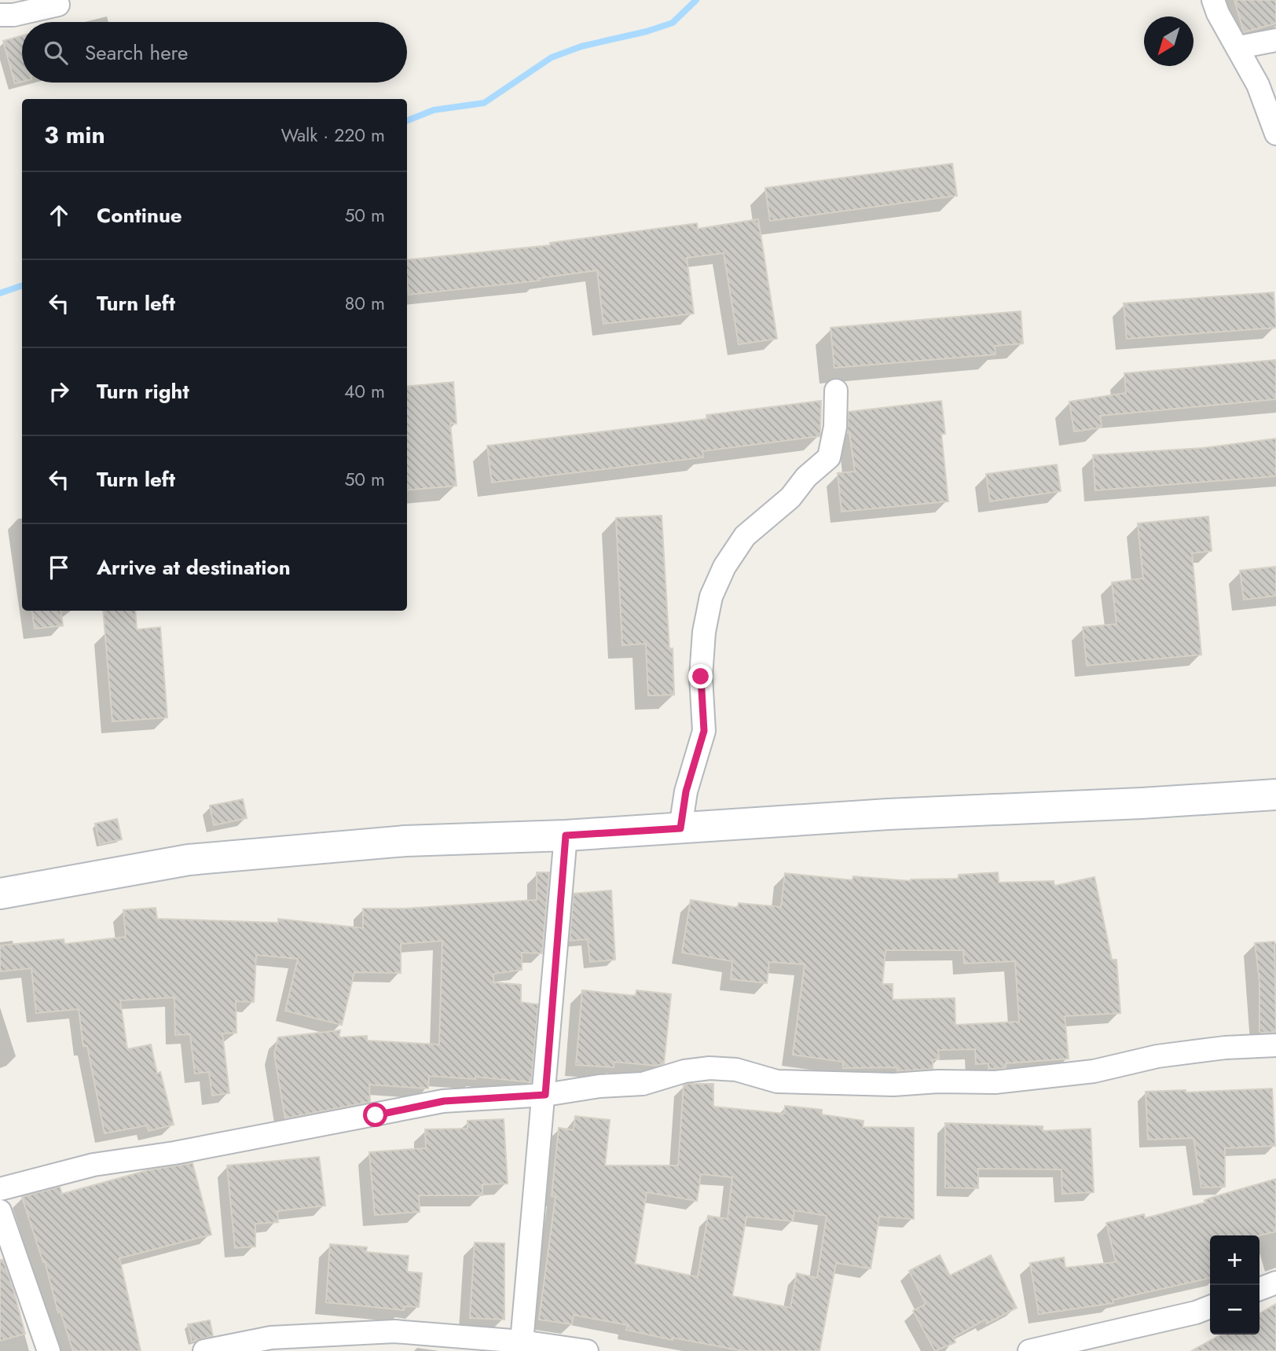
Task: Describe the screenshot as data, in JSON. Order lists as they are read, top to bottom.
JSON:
{
  "north": "bottom left",
  "page": {
    "search": "Search here",
    "heading": ["3 min", "Walk · 220 m"],
    "list": [
      ["Continue", "50 m"],
      ["Turn left", "80 m"],
      ["Turn right", "40 m"],
      ["Turn left", "50 m"],
      "Arrive at destination"
    ],
    "map_buttons": ["+", "−"]
  }
}
